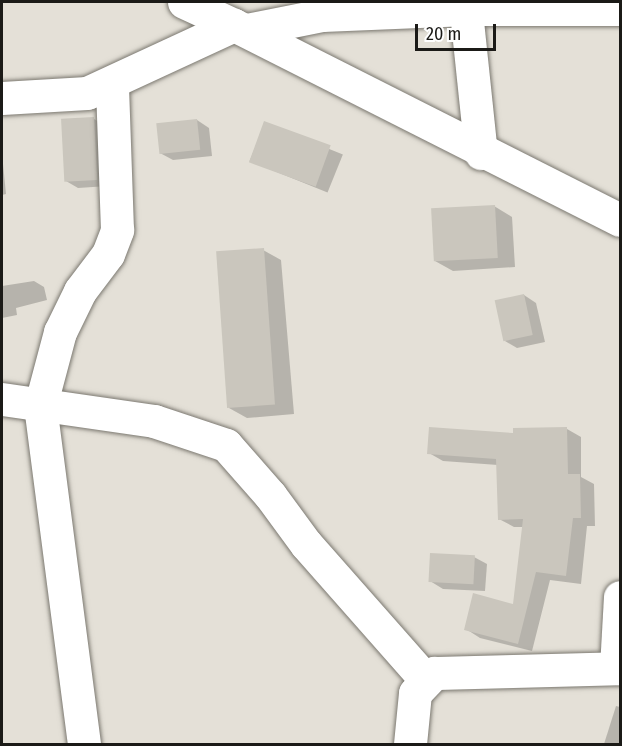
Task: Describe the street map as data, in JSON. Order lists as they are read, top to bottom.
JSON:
{
  "scale_bar": "20 m"
}
